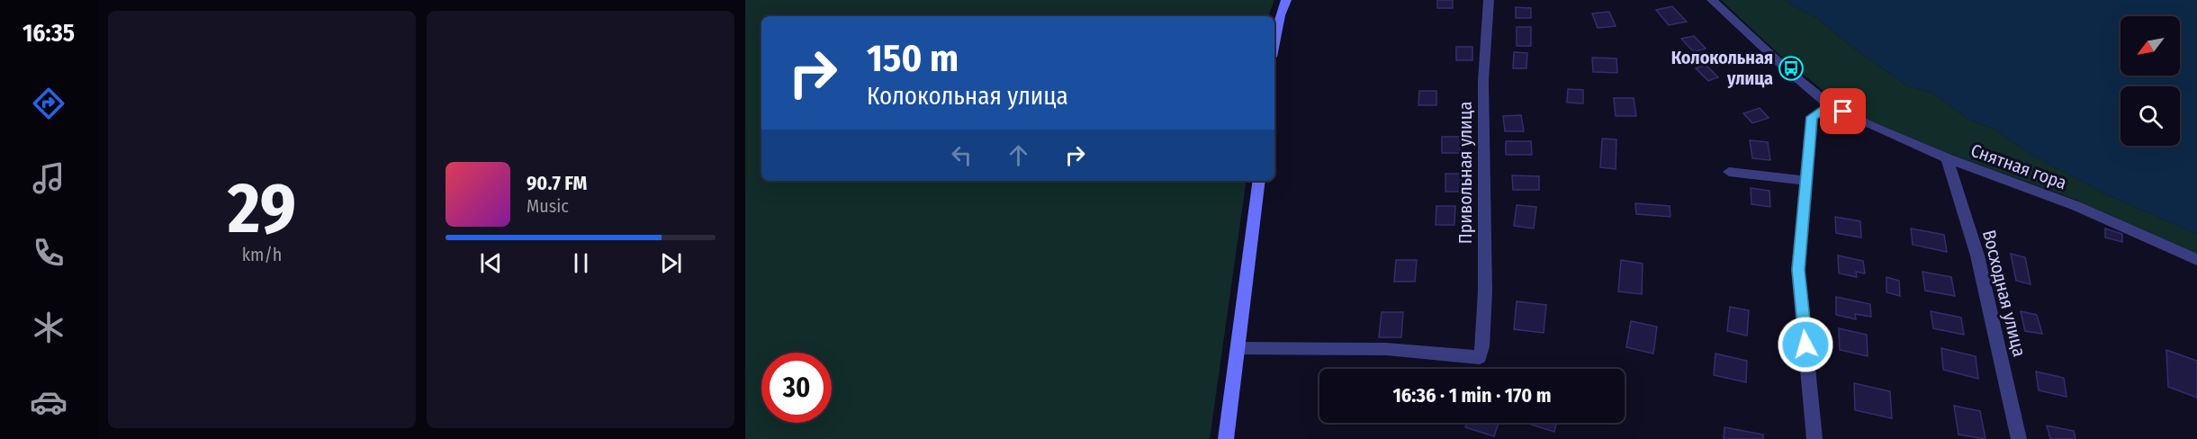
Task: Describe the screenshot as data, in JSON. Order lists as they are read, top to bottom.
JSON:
{
  "streets": {
    "street": ["Снятная гора", "Привольная улица", "Восходная улица"]
  },
  "crossings": [
    ["Снятная гора", "Восходная улица"]
  ],
  "places": {
    "bus stop": ["Колокольная улица"]
  },
  "north": "bottom left",
  "page": {
    "tabs": "16:35",
    "tile": ["29", "km/h"],
    "turn": ["150 m", "Колокольная улица"],
    "song": ["90.7 FM", "Music"],
    "limit": "30",
    "trip": "16:36 · 1 min · 170 m"
  }
}
